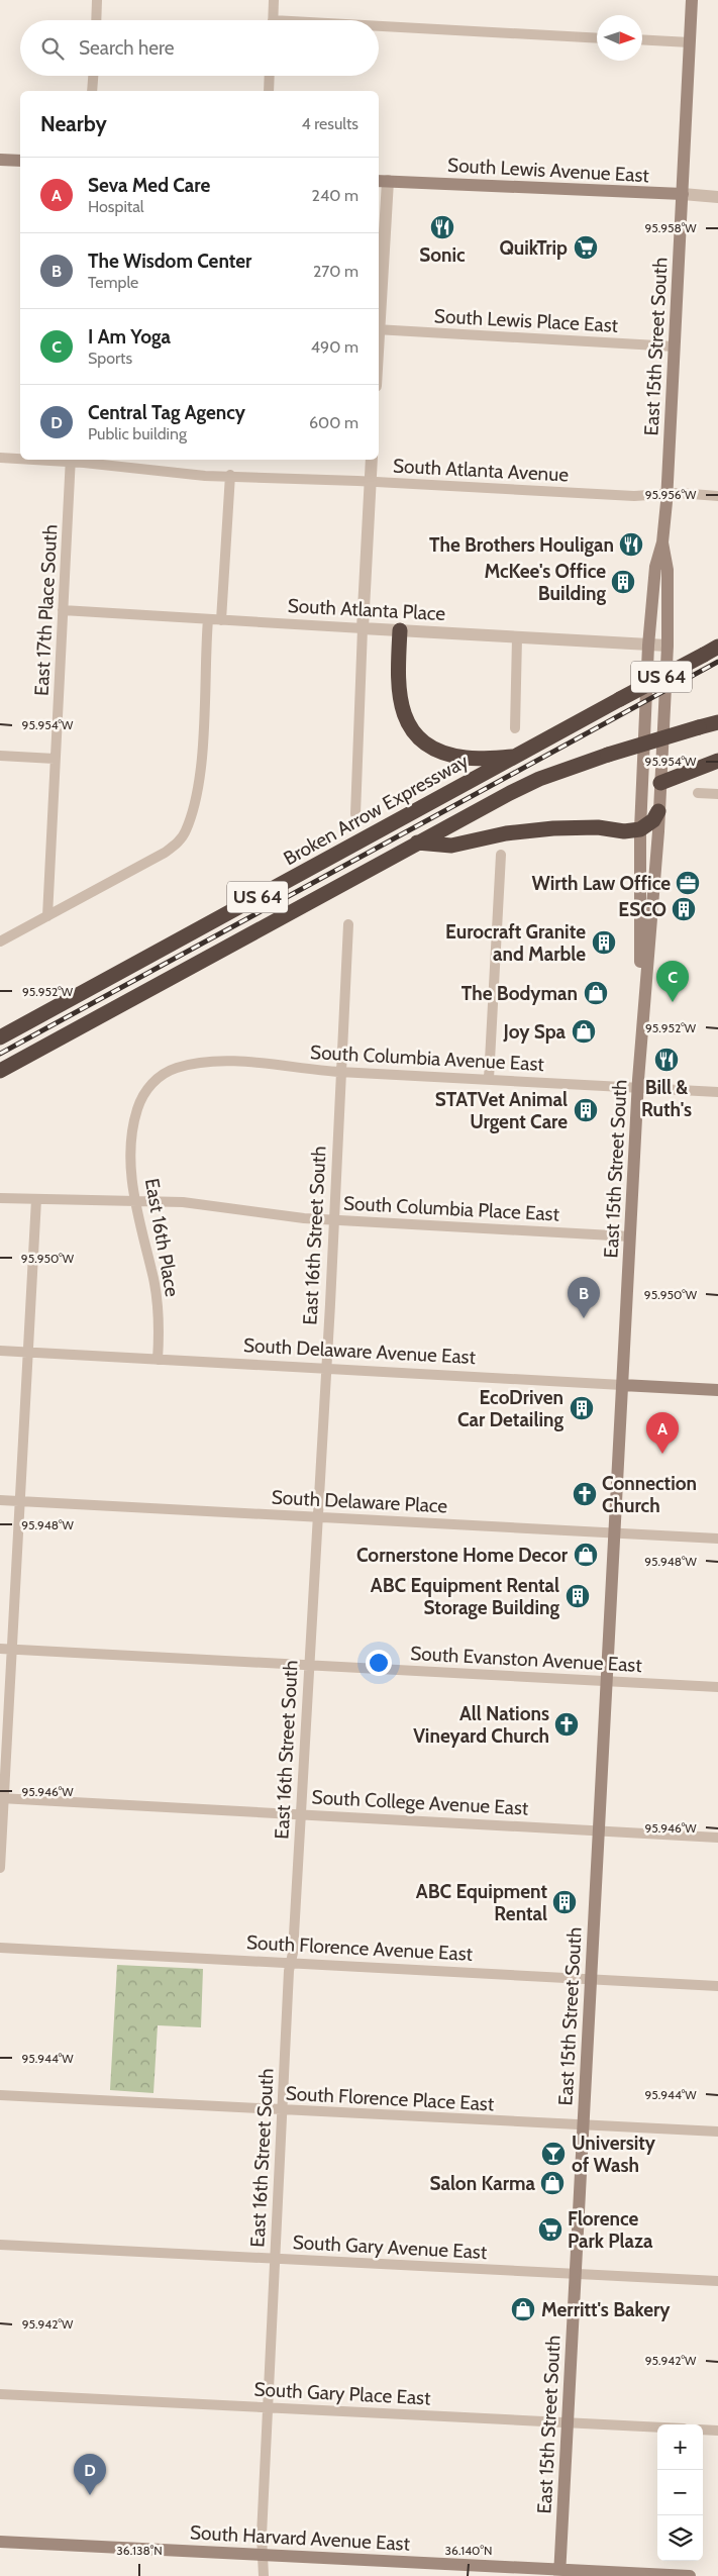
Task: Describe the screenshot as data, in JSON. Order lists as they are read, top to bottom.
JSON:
{
  "streets": {
    "highway": ["US 64", "Broken Arrow Expressway"],
    "main road": [
      "South Lewis Avenue East",
      "East 15th Street South",
      "South Delaware Avenue East",
      "South Harvard Avenue East"
    ],
    "street": [
      "South Lewis Place East",
      "South Atlanta Avenue",
      "South Atlanta Place",
      "East 17th Place South",
      "South Columbia Avenue East",
      "South Columbia Place East",
      "East 16th Street South",
      "East 16th Place",
      "South Delaware Place",
      "South Evanston Avenue East",
      "South College Avenue East",
      "South Florence Avenue East",
      "South Florence Place East",
      "South Gary Avenue East",
      "South Gary Place East"
    ]
  },
  "crossings": [
    ["South Lewis Avenue East", "East 15th Street South"],
    ["South Lewis Place East", "East 15th Street South"],
    ["East 15th Street South", "South Atlanta Avenue"],
    ["East 15th Street South", "South Atlanta Place"],
    ["East 15th Street South", "South Columbia Avenue East"],
    ["East 15th Street South", "South Columbia Place East"],
    ["East 15th Street South", "South Delaware Avenue East"],
    ["East 15th Street South", "South Delaware Place"],
    ["East 15th Street South", "South Evanston Avenue East"],
    ["East 15th Street South", "South College Avenue East"],
    ["East 15th Street South", "South Florence Avenue East"],
    ["East 15th Street South", "South Florence Place East"],
    ["East 15th Street South", "South Gary Avenue East"],
    ["East 15th Street South", "South Gary Place East"],
    ["East 15th Street South", "South Harvard Avenue East"],
    ["South Atlanta Avenue", "East 17th Place South"],
    ["South Atlanta Place", "East 17th Place South"],
    ["South Columbia Avenue East", "East 16th Street South"],
    ["South Columbia Avenue East", "East 16th Place"],
    ["South Columbia Place East", "East 16th Street South"],
    ["South Columbia Place East", "East 16th Place"],
    ["East 16th Street South", "South Delaware Avenue East"],
    ["East 16th Street South", "South Delaware Place"],
    ["East 16th Street South", "South Evanston Avenue East"],
    ["East 16th Street South", "South College Avenue East"],
    ["East 16th Street South", "South Florence Avenue East"],
    ["East 16th Street South", "South Florence Place East"],
    ["East 16th Street South", "South Gary Avenue East"],
    ["East 16th Street South", "South Gary Place East"],
    ["East 16th Street South", "South Harvard Avenue East"],
    ["East 16th Place", "South Delaware Avenue East"]
  ],
  "places": {
    "restaurant": ["Sonic", "The Brothers Houligan", "Bill & Ruth's"],
    "supermarket": ["QuikTrip", "Florence Park Plaza"],
    "building": [
      "McKee's Office Building",
      "ESCO",
      "Eurocraft Granite and Marble",
      "STATVet Animal Urgent Care",
      "EcoDriven Car Detailing",
      "ABC Equipment Rental Storage Building",
      "ABC Equipment Rental"
    ],
    "office": ["Wirth Law Office"],
    "shop": [
      "The Bodyman",
      "Joy Spa",
      "Cornerstone Home Decor",
      "Salon Karma",
      "Merritt's Bakery"
    ],
    "church": ["Connection Church", "All Nations Vineyard Church"],
    "bar": ["University of Wash"]
  },
  "north": "right",
  "page": {
    "search": "Search here",
    "heading": ["Nearby", "4 results"],
    "list": [
      {
        "mark": "A",
        "name": "Seva Med Care",
        "note": "Hospital",
        "value": "240 m"
      },
      {
        "mark": "B",
        "name": "The Wisdom Center",
        "note": "Temple",
        "value": "270 m"
      },
      {
        "mark": "C",
        "name": "I Am Yoga",
        "note": "Sports",
        "value": "490 m"
      },
      {
        "mark": "D",
        "name": "Central Tag Agency",
        "note": "Public building",
        "value": "600 m"
      }
    ],
    "pins": [
      "C",
      "B",
      "A",
      "D"
    ],
    "map_buttons": ["+", "−"]
  },
  "coordinates": [
    "95.958°W",
    "95.956°W",
    "95.954°W",
    "95.952°W",
    "95.950°W",
    "95.948°W",
    "95.946°W",
    "95.944°W",
    "95.942°W",
    "36.138°N",
    "36.140°N"
  ]
}
